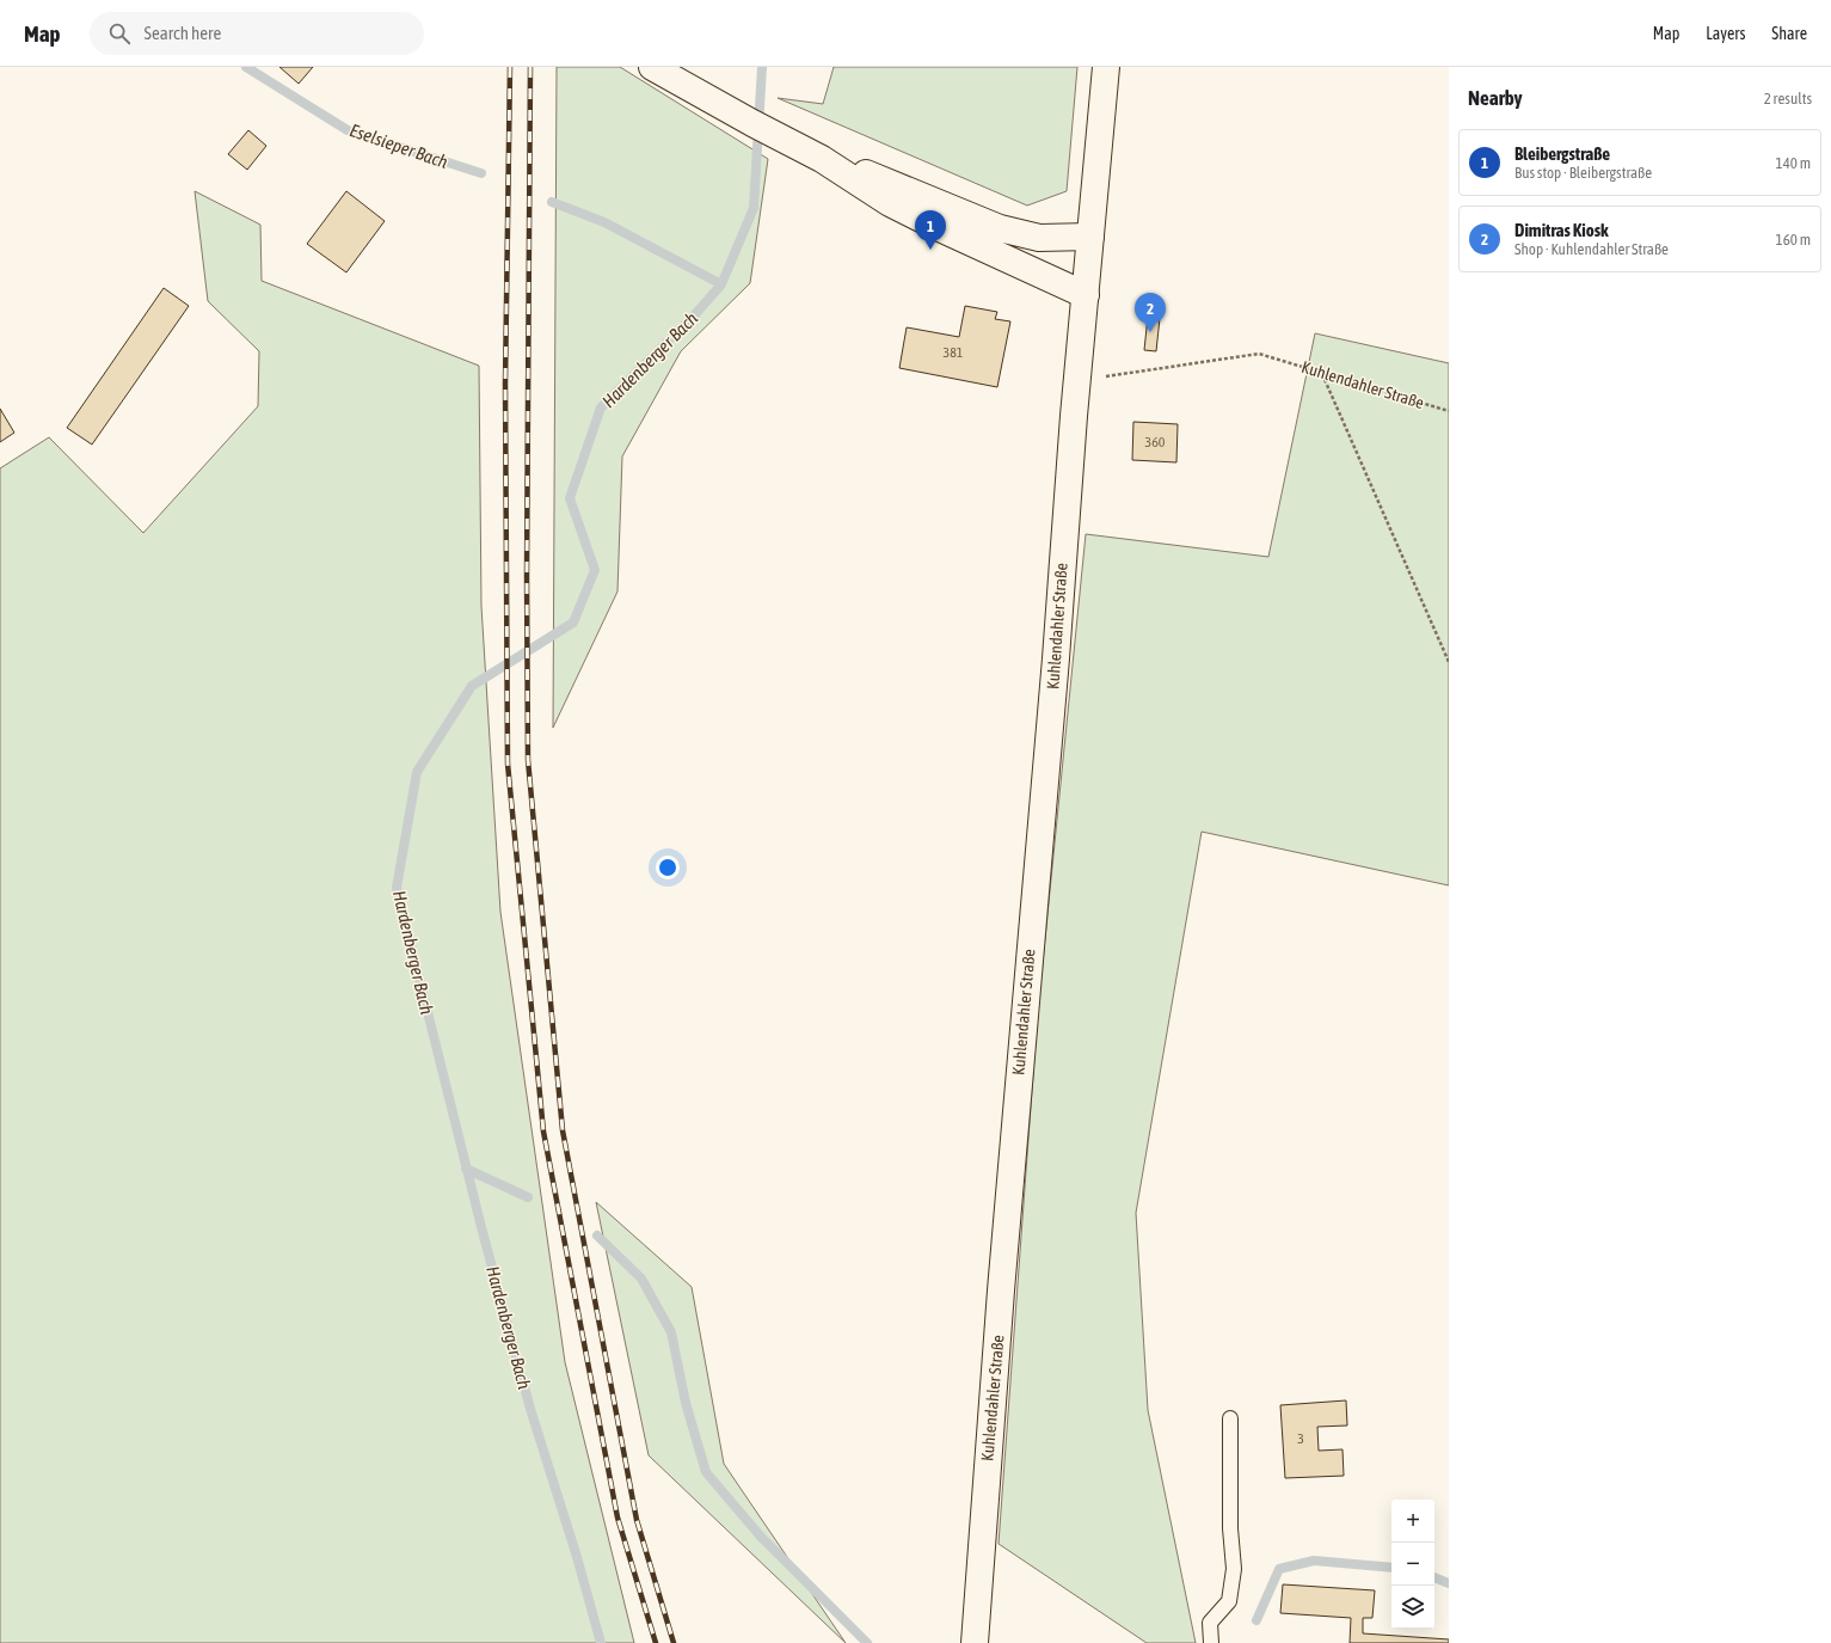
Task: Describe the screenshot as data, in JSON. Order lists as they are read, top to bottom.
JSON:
{
  "streets": {
    "main road": ["Kuhlendahler Straße"]
  },
  "water": ["Eselsieper Bach", "Hardenberger Bach"],
  "house_numbers": ["381", "360", "3"],
  "page": {
    "header": "Map",
    "search": "Search here",
    "nav": ["Map", "Layers", "Share"],
    "heading": ["Nearby", "2 results"],
    "list": [
      {
        "mark": "1",
        "name": "Bleibergstraße",
        "note": "Bus stop · Bleibergstraße",
        "value": "140 m"
      },
      {
        "mark": "2",
        "name": "Dimitras Kiosk",
        "note": "Shop · Kuhlendahler Straße",
        "value": "160 m"
      }
    ],
    "pins": ["1", "2"],
    "map_buttons": ["+", "−"]
  }
}
